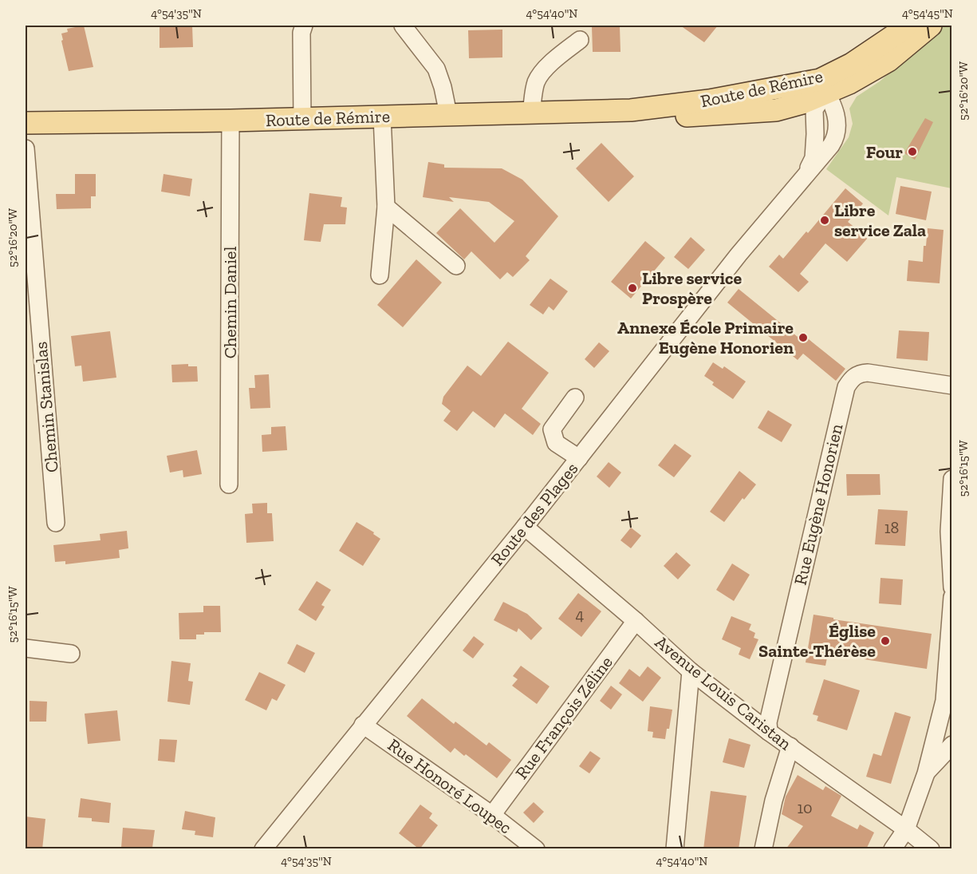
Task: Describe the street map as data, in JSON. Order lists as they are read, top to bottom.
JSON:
{
  "streets": {
    "main road": ["Route de Rémire"],
    "street": [
      "Chemin Daniel",
      "Chemin Stanislas",
      "Rue Eugène Honorien",
      "Route des Plages",
      "Avenue Louis Caristan",
      "Rue François Zéline",
      "Rue Honoré Loupec"
    ]
  },
  "crossings": [
    ["Route de Rémire", "Chemin Daniel"],
    ["Route de Rémire", "Route des Plages"],
    ["Rue Eugène Honorien", "Avenue Louis Caristan"],
    ["Route des Plages", "Avenue Louis Caristan"],
    ["Route des Plages", "Rue Honoré Loupec"],
    ["Avenue Louis Caristan", "Rue François Zéline"],
    ["Rue François Zéline", "Rue Honoré Loupec"]
  ],
  "places": [
    "Four",
    "Libre service Zala",
    "Libre service Prospère",
    "Annexe École Primaire Eugène Honorien",
    "Église Sainte-Thérèse"
  ],
  "house_numbers": ["18", "4", "10"],
  "coordinates": [
    "4°54'35\"N",
    "4°54'40\"N",
    "4°54'45\"N",
    "52°16'20\"W",
    "52°16'15\"W"
  ]
}
